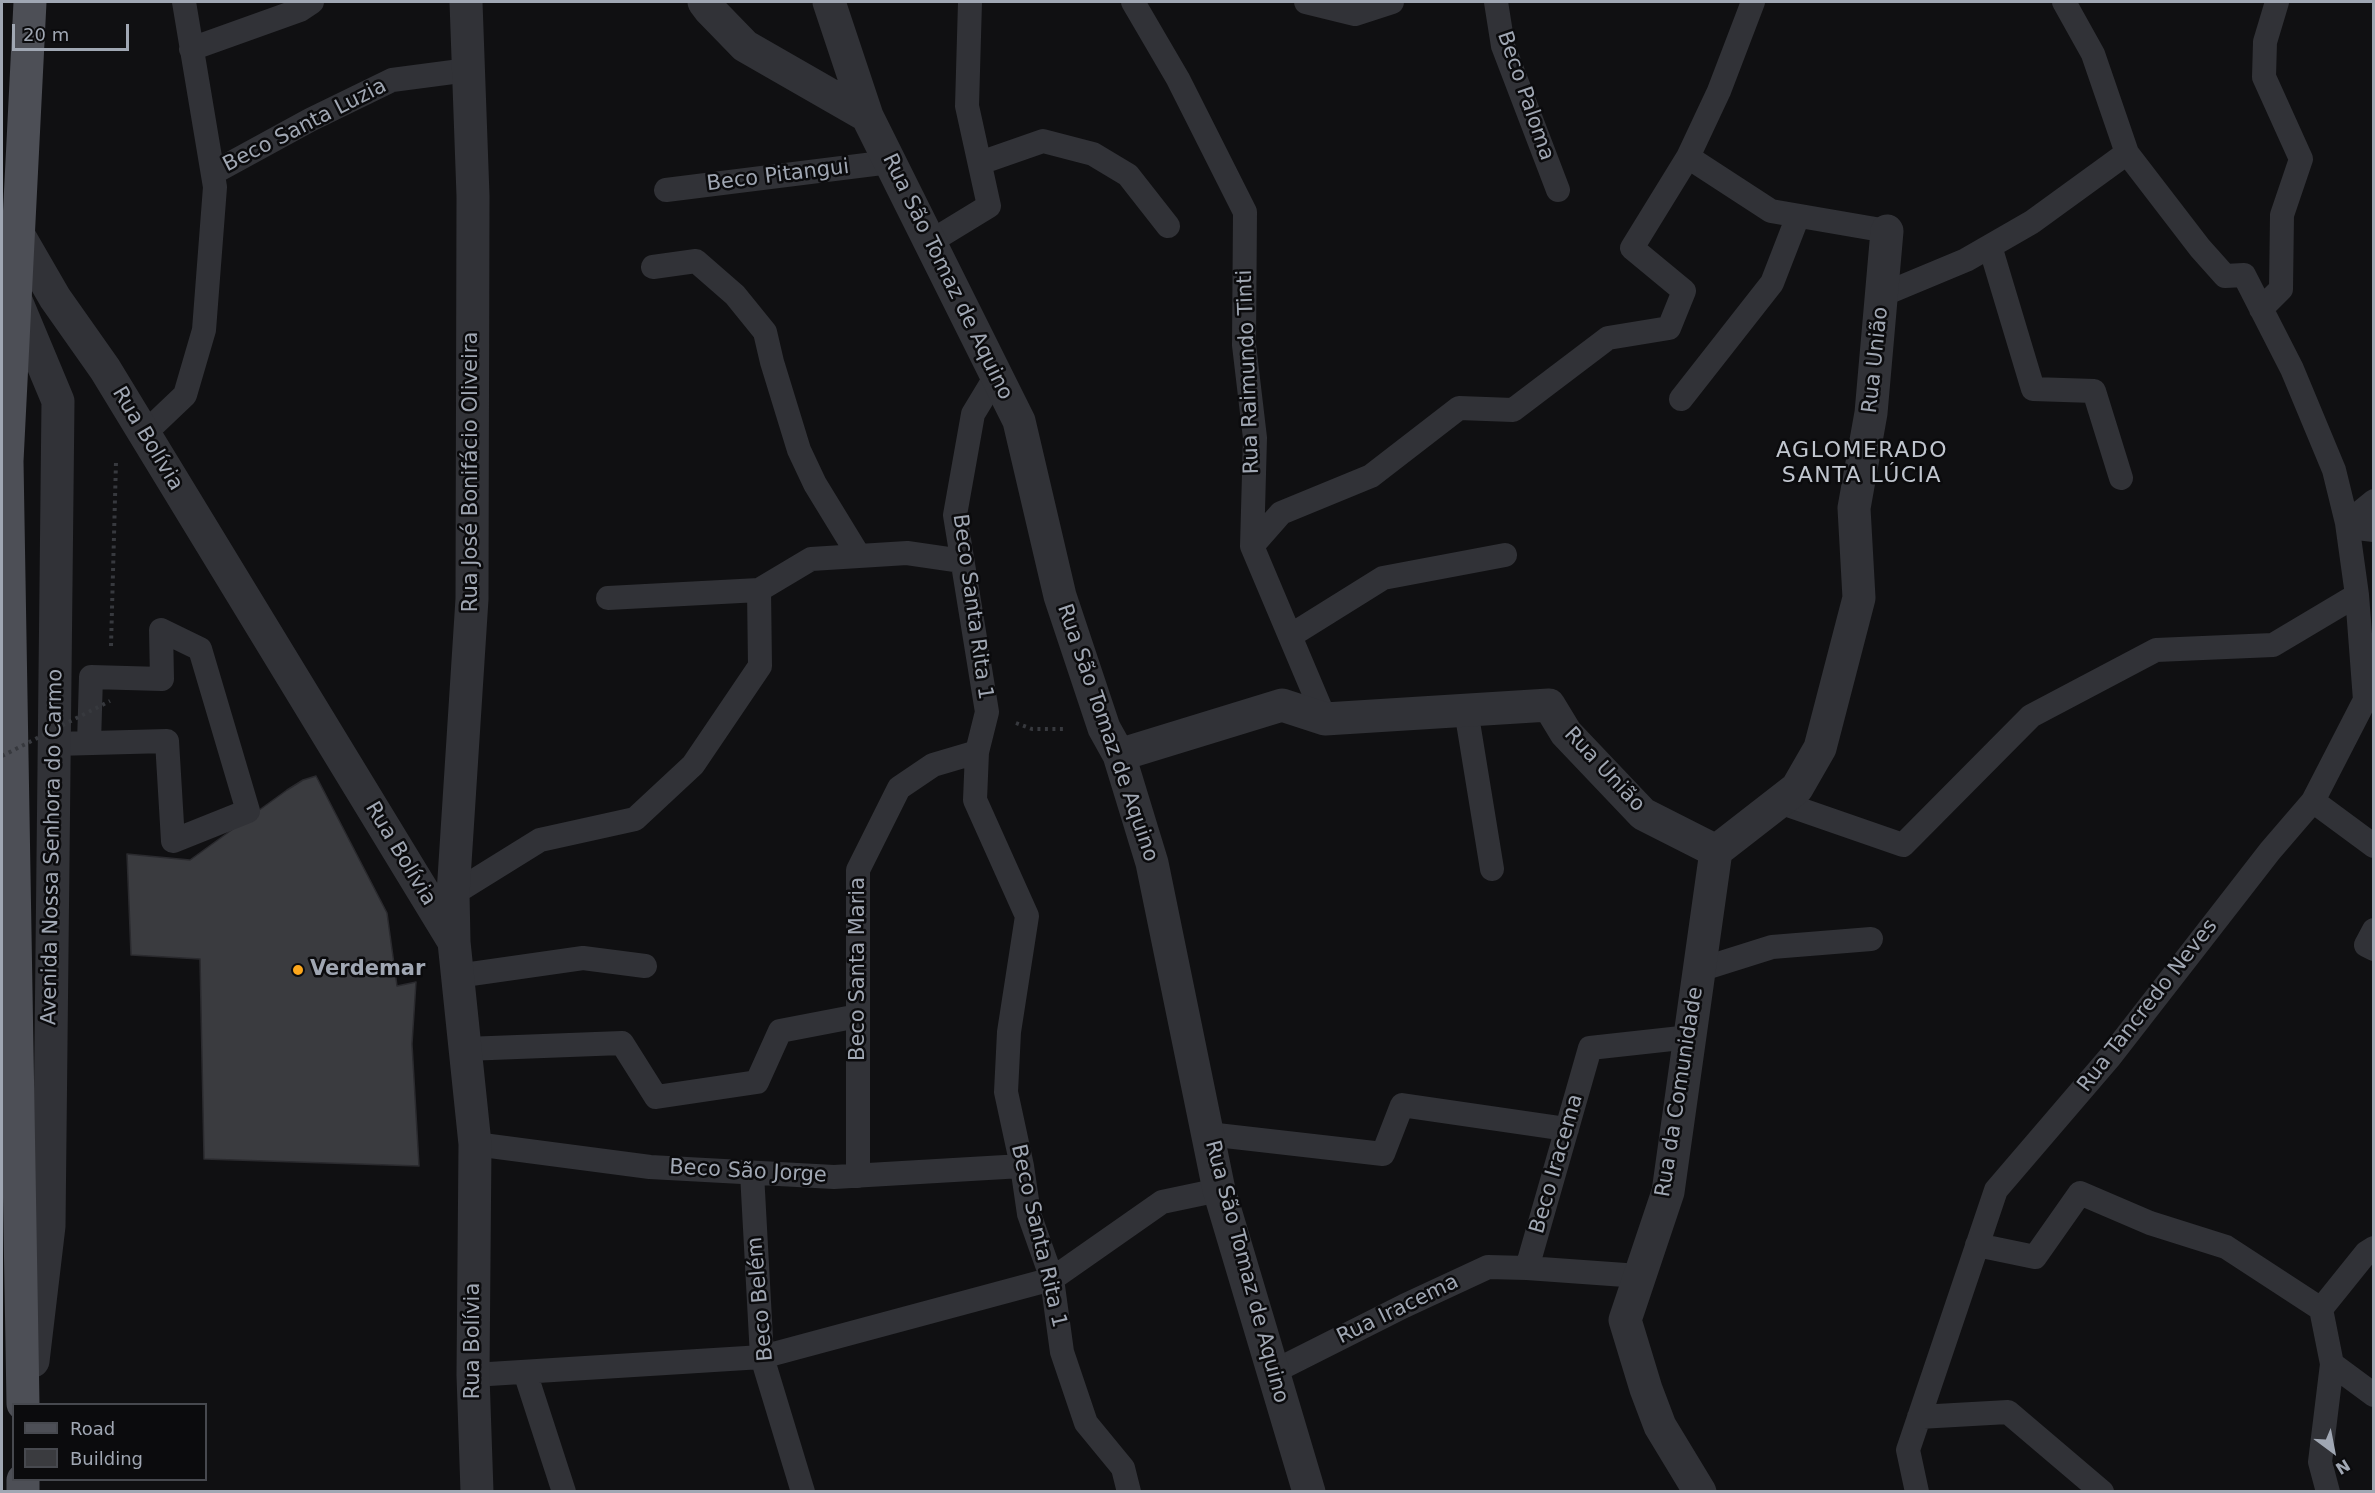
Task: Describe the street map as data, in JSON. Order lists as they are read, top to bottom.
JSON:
{
  "streets": {
    "main road": ["Avenida Nossa Senhora do Carmo"],
    "street": [
      "Rua São Tomaz de Aquino",
      "Rua União",
      "Rua Bolívia",
      "Rua José Bonifácio Oliveira",
      "Rua da Comunidade"
    ],
    "lane": [
      "Beco Paloma",
      "Beco Santa Luzia",
      "Beco Pitangui",
      "Rua Raimundo Tinti",
      "Beco Santa Rita 1",
      "Beco Santa Maria",
      "Rua Tancredo Neves",
      "Beco Iracema",
      "Beco São Jorge",
      "Beco Belém",
      "Rua Iracema"
    ]
  },
  "crossings": [
    ["Beco Santa Luzia", "Rua José Bonifácio Oliveira"],
    ["Beco Pitangui", "Rua São Tomaz de Aquino"],
    ["Rua São Tomaz de Aquino", "Rua União"],
    ["Rua São Tomaz de Aquino", "Beco Santa Rita 1"],
    ["Rua São Tomaz de Aquino", "Rua Iracema"],
    ["Rua União", "Rua Raimundo Tinti"],
    ["Rua União", "Rua da Comunidade"],
    ["Rua Bolívia", "Rua José Bonifácio Oliveira"],
    ["Rua Bolívia", "Avenida Nossa Senhora do Carmo"],
    ["Rua Bolívia", "Beco São Jorge"],
    ["Beco Santa Rita 1", "Beco Santa Maria"],
    ["Beco Santa Rita 1", "Beco São Jorge"],
    ["Beco Santa Maria", "Beco São Jorge"],
    ["Rua da Comunidade", "Beco Iracema"],
    ["Beco Iracema", "Rua Iracema"],
    ["Beco São Jorge", "Beco Belém"]
  ],
  "districts": ["AGLOMERADO SANTA LÚCIA"],
  "places": ["Verdemar"],
  "legend": ["Road", "Building"],
  "scale_bar": "20 m",
  "north": "bottom right"
}
